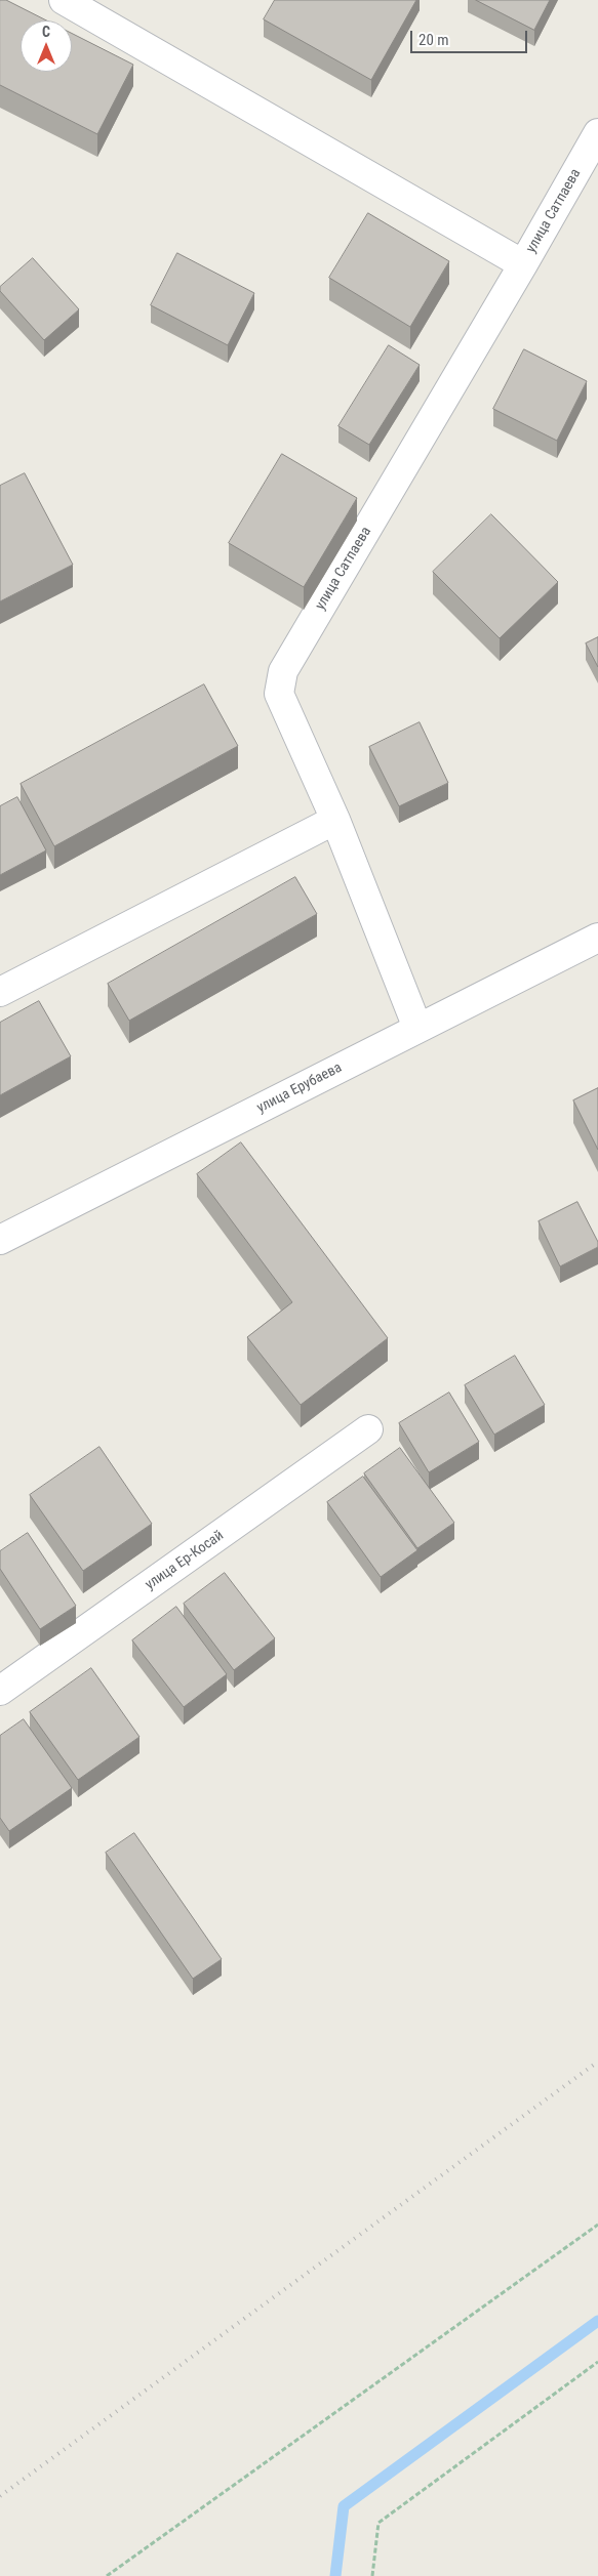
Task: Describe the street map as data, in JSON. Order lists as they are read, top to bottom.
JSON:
{
  "streets": {
    "street": ["улица Сатпаева", "улица Ерубаева", "улица Ер-Косай"]
  },
  "crossings": [
    ["улица Сатпаева", "улица Ерубаева"]
  ],
  "scale_bar": "20 m",
  "north": "top"
}
